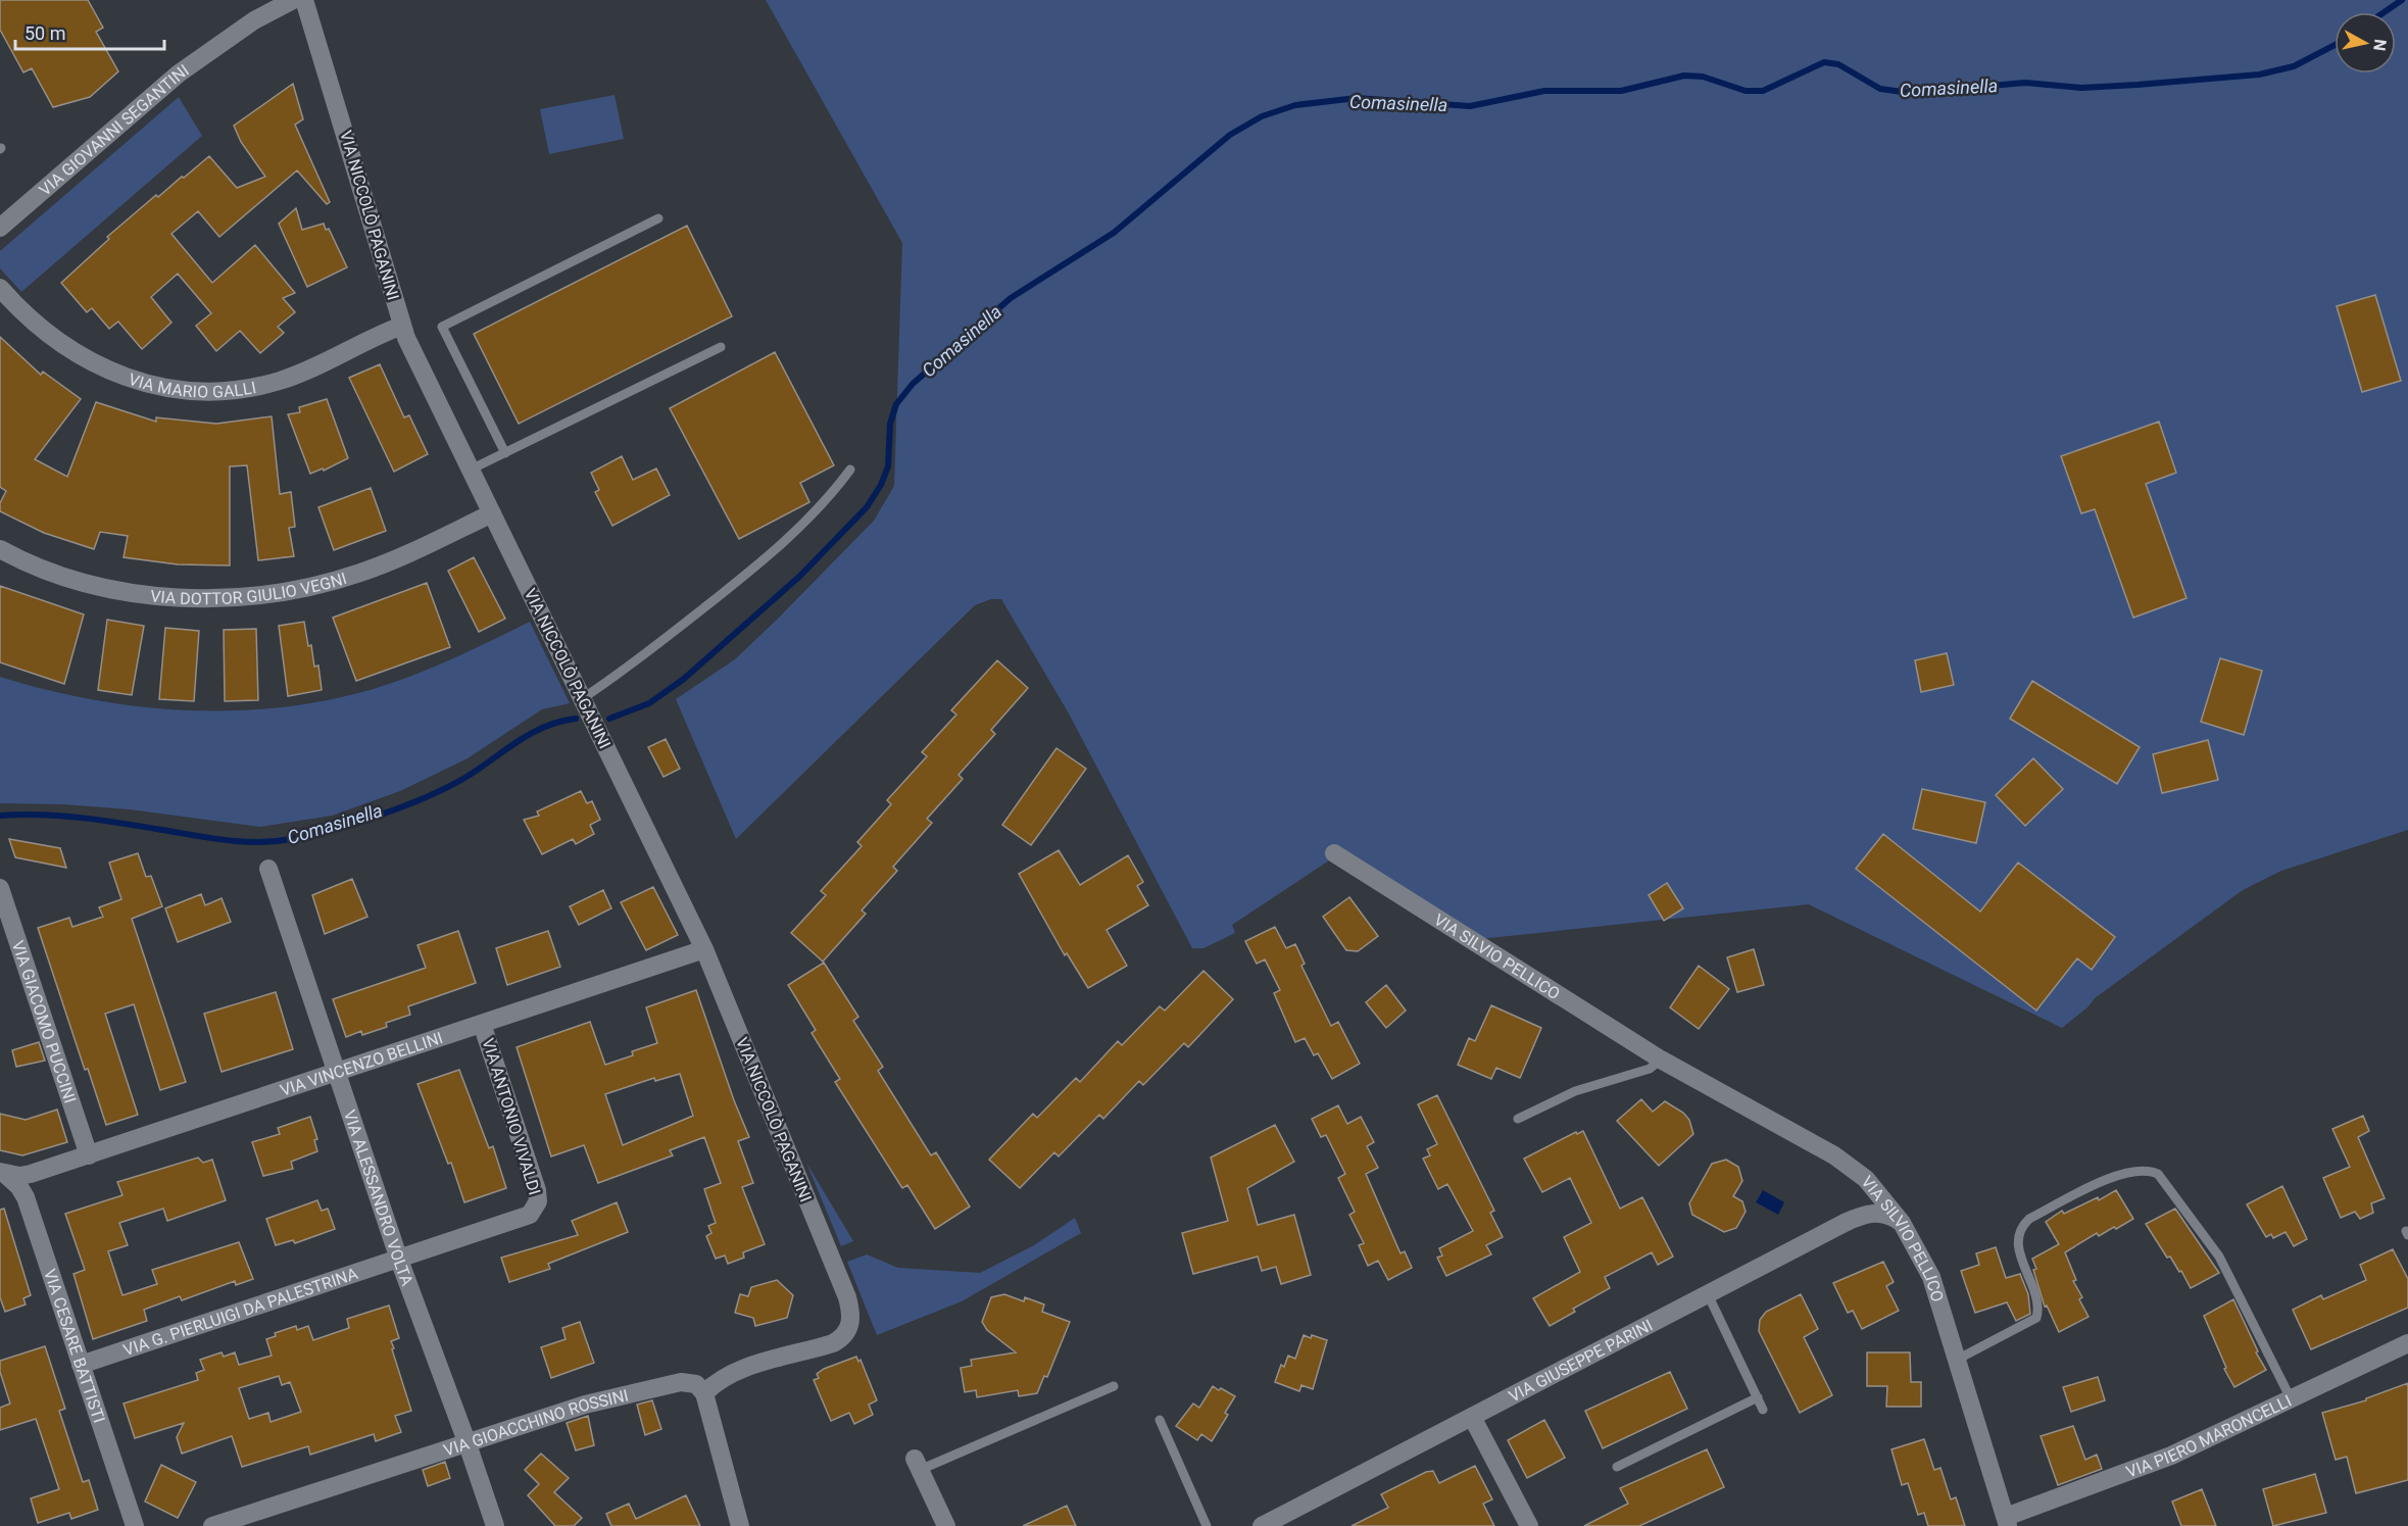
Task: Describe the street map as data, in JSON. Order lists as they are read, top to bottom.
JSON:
{
  "streets": {
    "street": [
      "VIA GIOVANNI SEGANTINI",
      "VIA NICCOLÒ PAGANINI",
      "VIA MARIO GALLI",
      "VIA DOTTOR GIULIO VEGNI",
      "VIA SILVIO PELLICO",
      "VIA GIACOMO PUCCINI",
      "VIA VINCENZO BELLINI",
      "VIA ANTONIO VIVALDI",
      "VIA ALESSANDRO VOLTA",
      "VIA G. PIERLUIGI DA PALESTRINA",
      "VIA CESARE BATTISTI",
      "VIA GIUSEPPE PARINI",
      "VIA GIOACCHINO ROSSINI",
      "VIA PIERO MARONCELLI"
    ]
  },
  "crossings": [
    ["VIA NICCOLÒ PAGANINI", "VIA MARIO GALLI"],
    ["VIA NICCOLÒ PAGANINI", "VIA DOTTOR GIULIO VEGNI"],
    ["VIA NICCOLÒ PAGANINI", "VIA VINCENZO BELLINI"],
    ["VIA NICCOLÒ PAGANINI", "VIA GIOACCHINO ROSSINI"],
    ["VIA SILVIO PELLICO", "VIA GIUSEPPE PARINI"],
    ["VIA SILVIO PELLICO", "VIA PIERO MARONCELLI"],
    ["VIA GIACOMO PUCCINI", "VIA VINCENZO BELLINI"],
    ["VIA VINCENZO BELLINI", "VIA ANTONIO VIVALDI"],
    ["VIA VINCENZO BELLINI", "VIA ALESSANDRO VOLTA"],
    ["VIA VINCENZO BELLINI", "VIA CESARE BATTISTI"],
    ["VIA ANTONIO VIVALDI", "VIA ALESSANDRO VOLTA"],
    ["VIA ANTONIO VIVALDI", "VIA G. PIERLUIGI DA PALESTRINA"],
    ["VIA ALESSANDRO VOLTA", "VIA G. PIERLUIGI DA PALESTRINA"],
    ["VIA ALESSANDRO VOLTA", "VIA GIOACCHINO ROSSINI"],
    ["VIA G. PIERLUIGI DA PALESTRINA", "VIA CESARE BATTISTI"]
  ],
  "water": ["Comasinella"],
  "scale_bar": "50 m",
  "north": "right"
}
